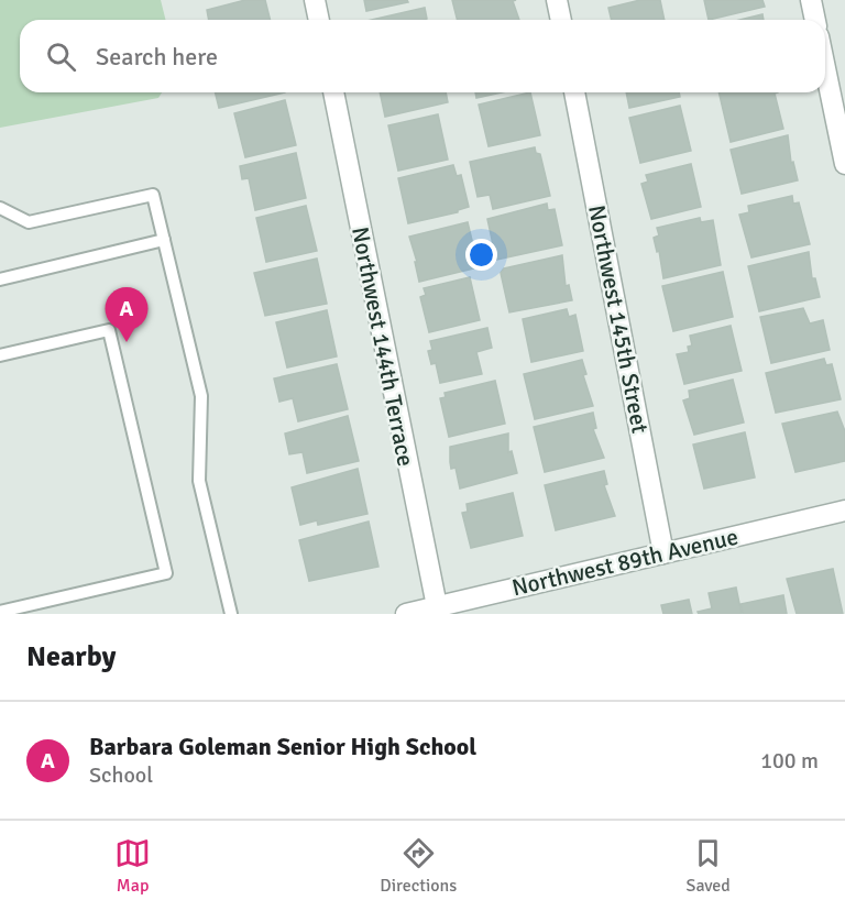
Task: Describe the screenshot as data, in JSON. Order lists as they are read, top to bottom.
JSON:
{
  "streets": {
    "street": ["Northwest 145th Street", "Northwest 144th Terrace", "Northwest 89th Avenue"]
  },
  "crossings": [
    ["Northwest 145th Street", "Northwest 89th Avenue"],
    ["Northwest 144th Terrace", "Northwest 89th Avenue"]
  ],
  "page": {
    "search": "Search here",
    "pins": "A",
    "heading": "Nearby",
    "list": [
      {
        "mark": "A",
        "name": "Barbara Goleman Senior High School",
        "note": "School",
        "value": "100 m"
      }
    ],
    "nav": ["Map", "Directions", "Saved"]
  }
}
